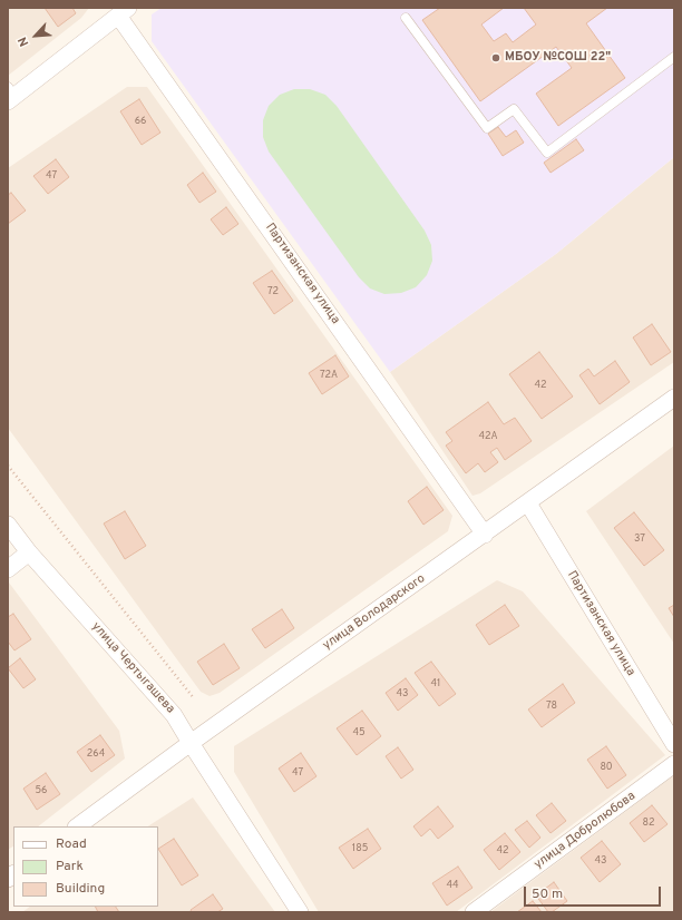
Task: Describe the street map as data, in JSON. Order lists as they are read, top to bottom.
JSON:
{
  "streets": {
    "street": [
      "Партизанская улица",
      "улица Володарского",
      "улица Чертыгашева",
      "улица Добролюбова"
    ]
  },
  "crossings": [
    ["Партизанская улица", "улица Володарского"],
    ["улица Володарского", "улица Чертыгашева"]
  ],
  "places": ["МБОУ №СОШ 22\""],
  "house_numbers": [
    "66",
    "47",
    "72",
    "72А",
    "42",
    "42А",
    "37",
    "41",
    "43",
    "78",
    "45",
    "264",
    "80",
    "47",
    "56",
    "82",
    "185",
    "42",
    "43",
    "44"
  ],
  "legend": ["Road", "Park", "Building"],
  "scale_bar": "50 m",
  "north": "bottom left"
}
